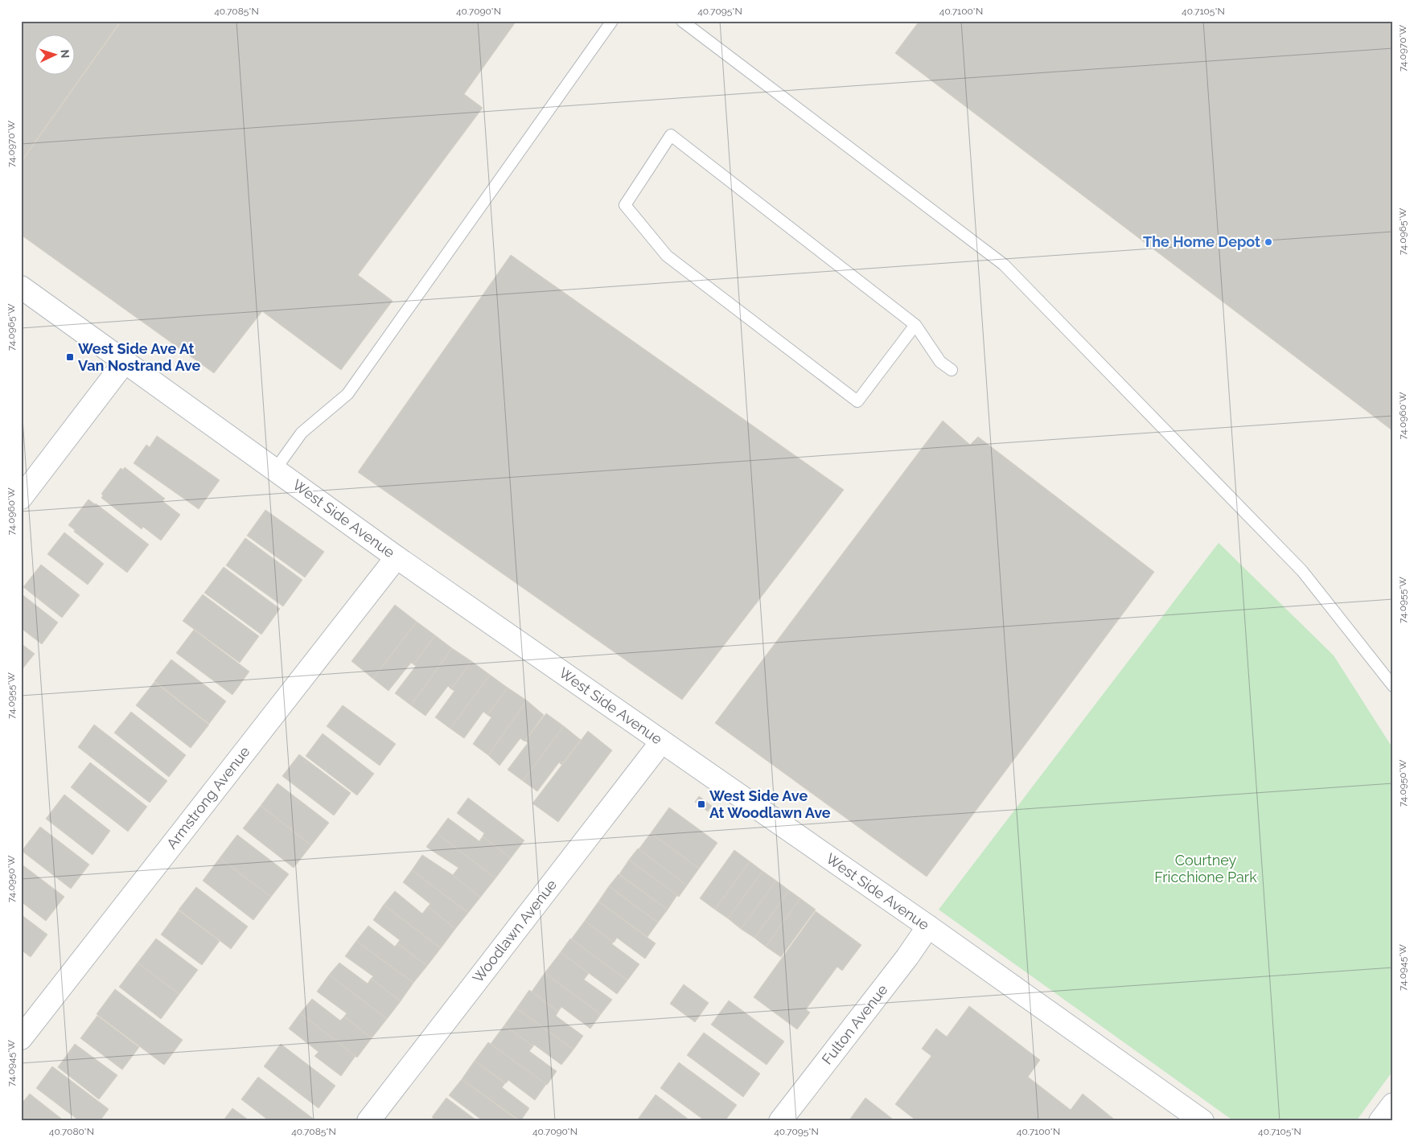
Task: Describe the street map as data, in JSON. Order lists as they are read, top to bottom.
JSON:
{
  "streets": {
    "street": [
      "West Side Avenue",
      "Armstrong Avenue",
      "Woodlawn Avenue",
      "Fulton Avenue"
    ]
  },
  "crossings": [
    ["West Side Avenue", "Armstrong Avenue"],
    ["West Side Avenue", "Woodlawn Avenue"],
    ["West Side Avenue", "Fulton Avenue"]
  ],
  "parks": ["Courtney Fricchione Park"],
  "places": {
    "other": ["The Home Depot"],
    "transit": ["West Side Ave At Van Nostrand Ave", "West Side Ave At Woodlawn Ave"]
  },
  "north": "right",
  "coordinates": [
    "40.7085°N",
    "40.7090°N",
    "40.7095°N",
    "40.7100°N",
    "40.7105°N",
    "74.0970°W",
    "74.0965°W",
    "74.0960°W",
    "74.0955°W",
    "74.0950°W",
    "74.0945°W",
    "40.7080°N"
  ]
}
